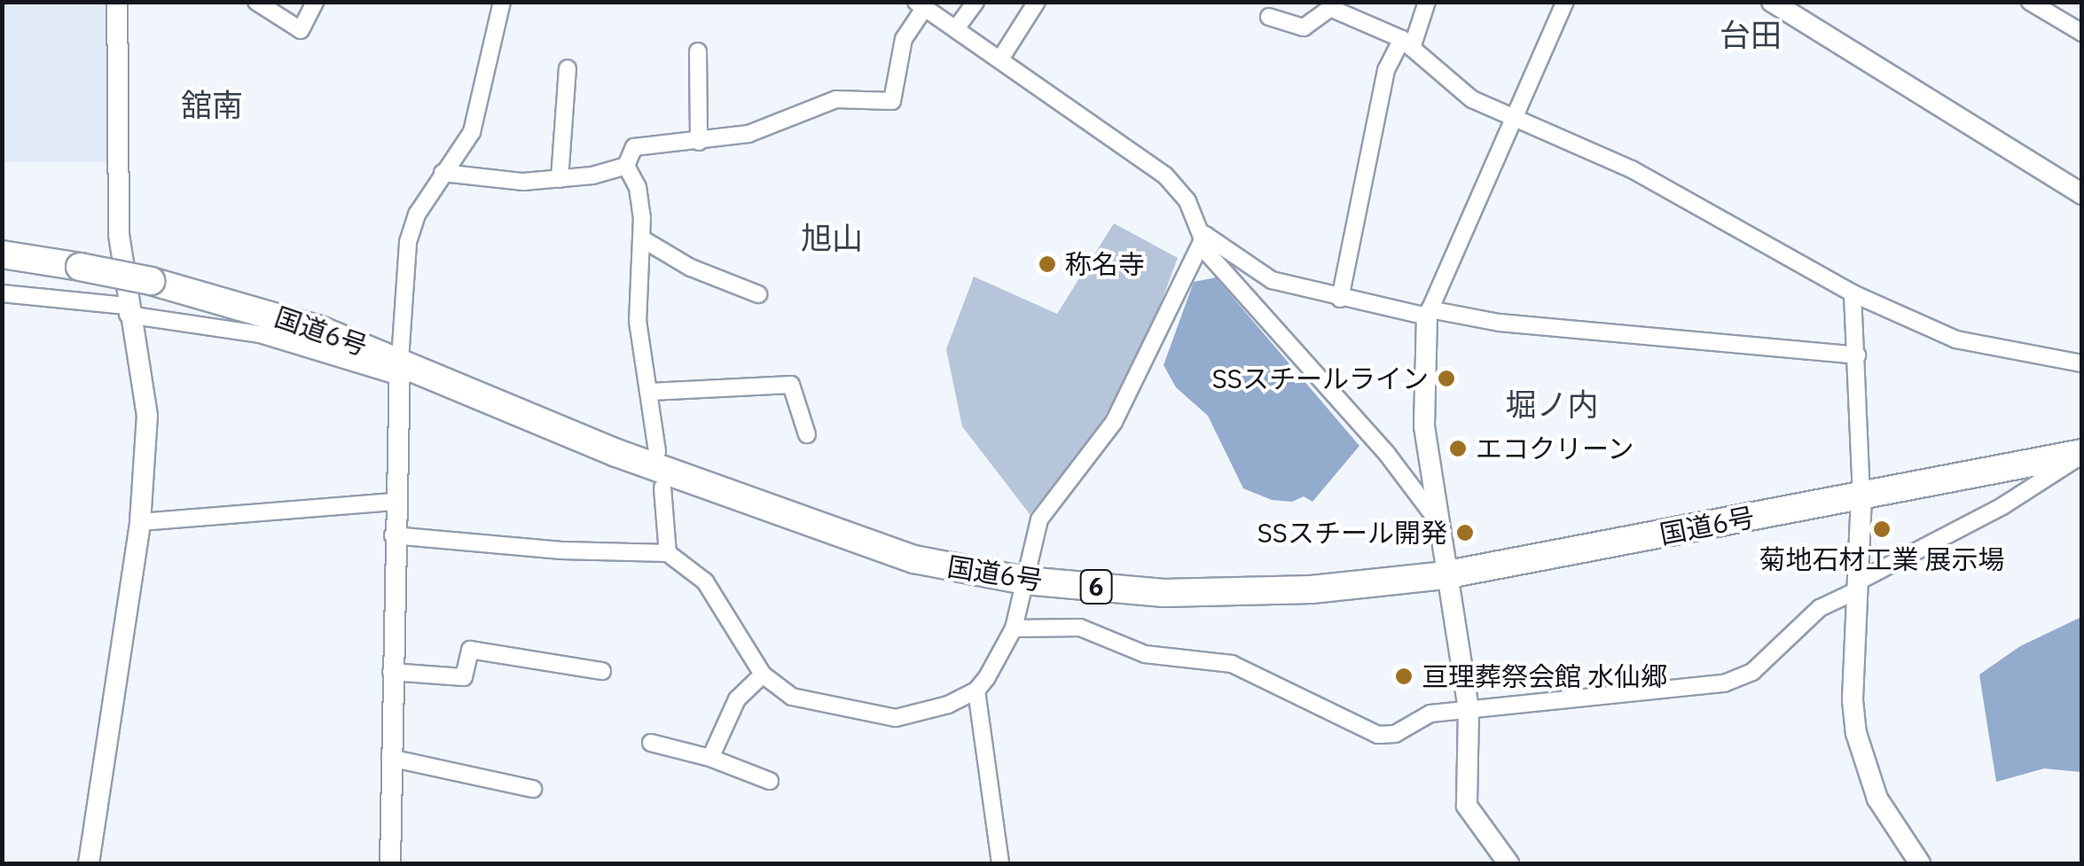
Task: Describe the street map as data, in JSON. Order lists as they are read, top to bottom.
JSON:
{
  "streets": {
    "highway": ["国道6号", "6"]
  },
  "districts": [
    "台田",
    "舘南",
    "旭山",
    "堀ノ内"
  ],
  "places": [
    "称名寺",
    "SSスチールライン",
    "エコクリーン",
    "菊地石材工業 展示場",
    "SSスチール開発",
    "亘理葬祭会館 水仙郷"
  ]
}
